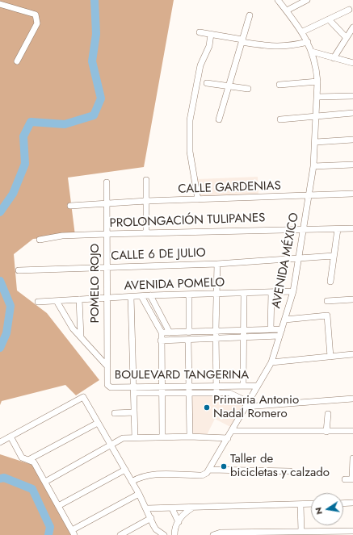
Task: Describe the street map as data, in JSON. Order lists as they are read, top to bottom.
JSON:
{
  "streets": {
    "street": [
      "CALLE GARDENIAS",
      "PROLONGACIÓN TULIPANES",
      "CALLE 6 DE JULIO",
      "AVENIDA MÉXICO",
      "POMELO ROJO",
      "AVENIDA POMELO",
      "BOULEVARD TANGERINA"
    ]
  },
  "crossings": [
    ["CALLE GARDENIAS", "AVENIDA MÉXICO"],
    ["CALLE GARDENIAS", "POMELO ROJO"],
    ["PROLONGACIÓN TULIPANES", "AVENIDA MÉXICO"],
    ["PROLONGACIÓN TULIPANES", "POMELO ROJO"],
    ["CALLE 6 DE JULIO", "AVENIDA MÉXICO"],
    ["CALLE 6 DE JULIO", "POMELO ROJO"],
    ["AVENIDA MÉXICO", "AVENIDA POMELO"],
    ["AVENIDA MÉXICO", "BOULEVARD TANGERINA"],
    ["POMELO ROJO", "AVENIDA POMELO"],
    ["POMELO ROJO", "BOULEVARD TANGERINA"]
  ],
  "places": ["Primaria Antonio Nadal Romero", "Taller de bicicletas y calzado"],
  "north": "left"
}
